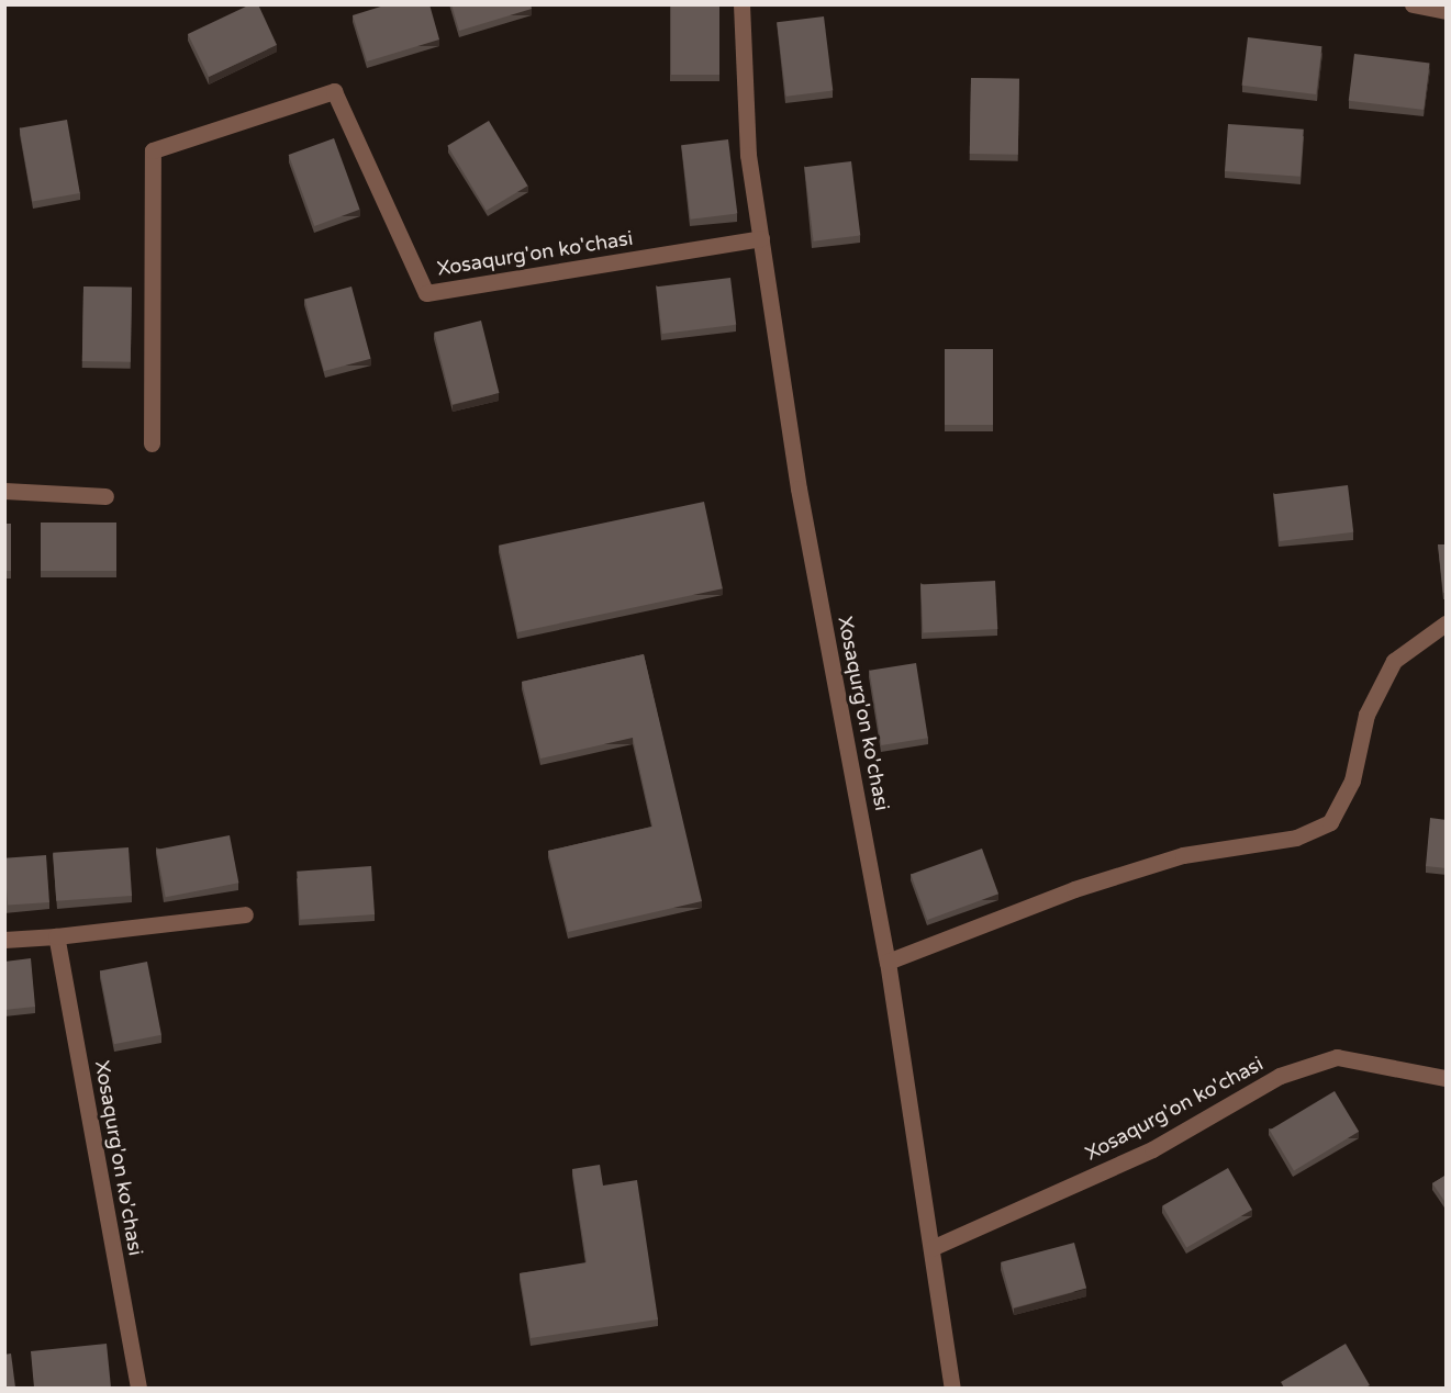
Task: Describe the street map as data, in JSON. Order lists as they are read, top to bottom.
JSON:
{
  "streets": {
    "street": ["Xosaqurg'on ko'chasi"]
  }
}
